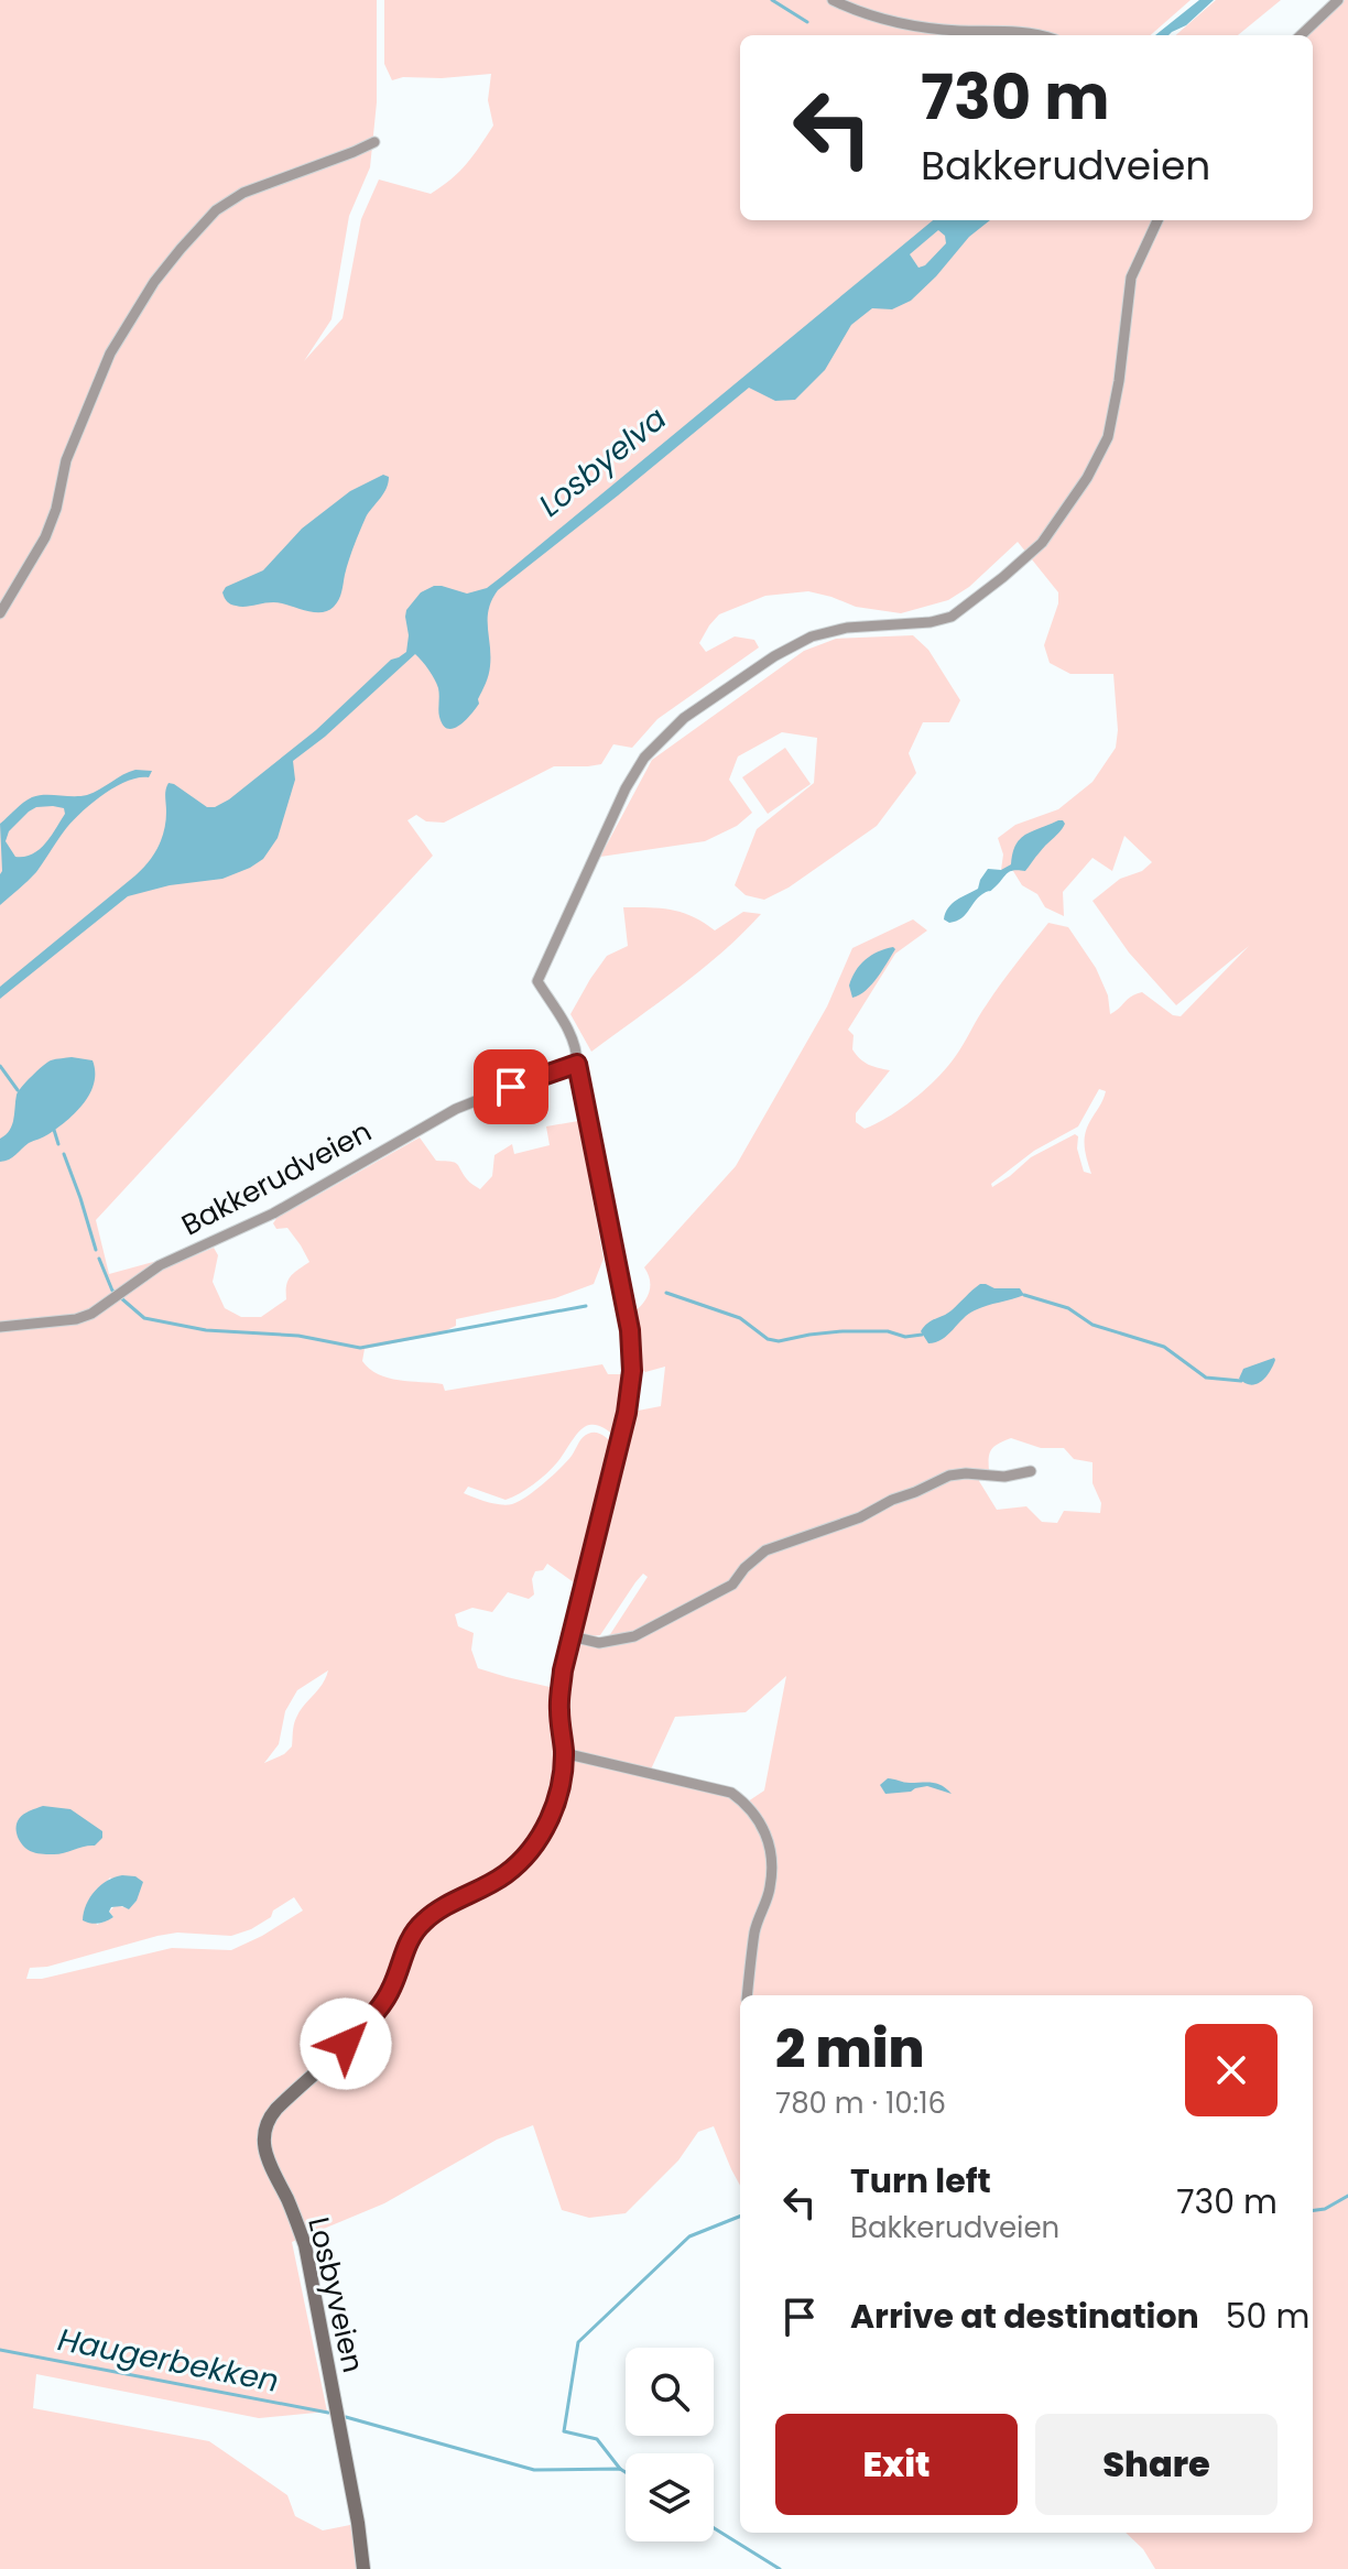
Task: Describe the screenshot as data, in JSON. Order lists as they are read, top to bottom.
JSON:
{
  "streets": {
    "main road": ["Losbyveien"],
    "street": ["Bakkerudveien"]
  },
  "crossings": [
    ["Bakkerudveien", "Losbyveien"]
  ],
  "water": ["Losbyelva", "Haugerbekken"],
  "page": {
    "turn": ["730 m", "Bakkerudveien"],
    "heading": ["2 min", "780 m · 10:16"],
    "list": [
      {
        "name": "Turn left",
        "note": "Bakkerudveien",
        "value": "730 m"
      },
      {
        "name": "Arrive at destination",
        "value": "50 m"
      }
    ],
    "buttons": ["Exit", "Share"]
  }
}
